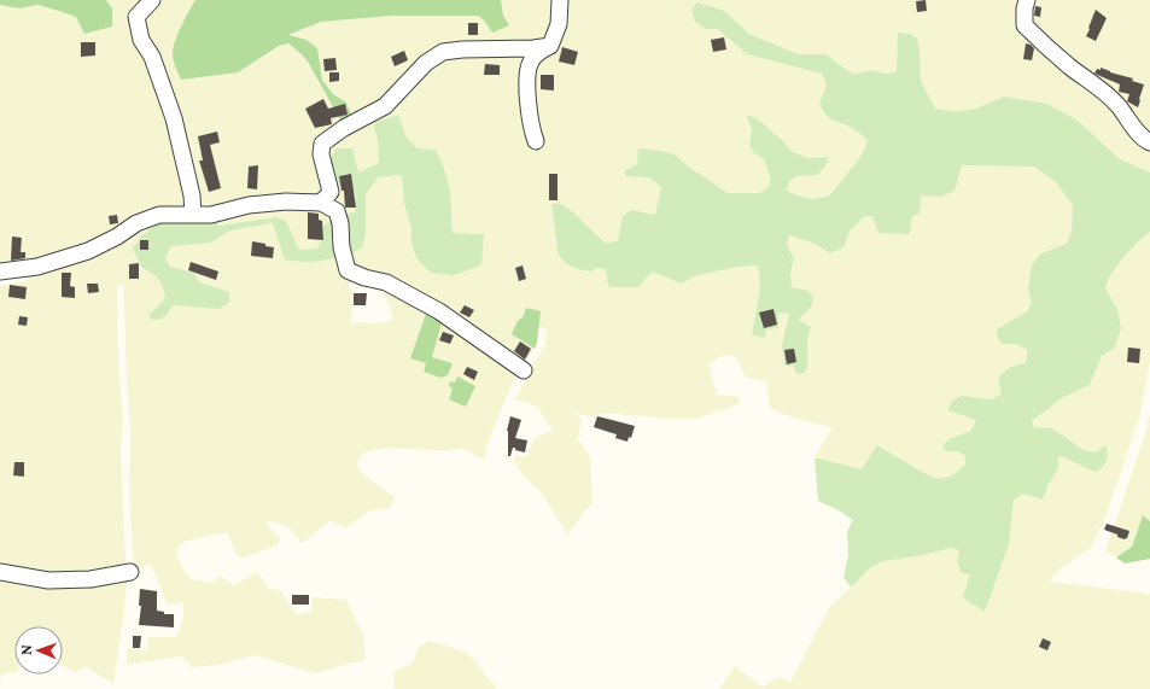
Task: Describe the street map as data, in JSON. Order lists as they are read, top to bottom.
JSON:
{
  "north": "left"
}
